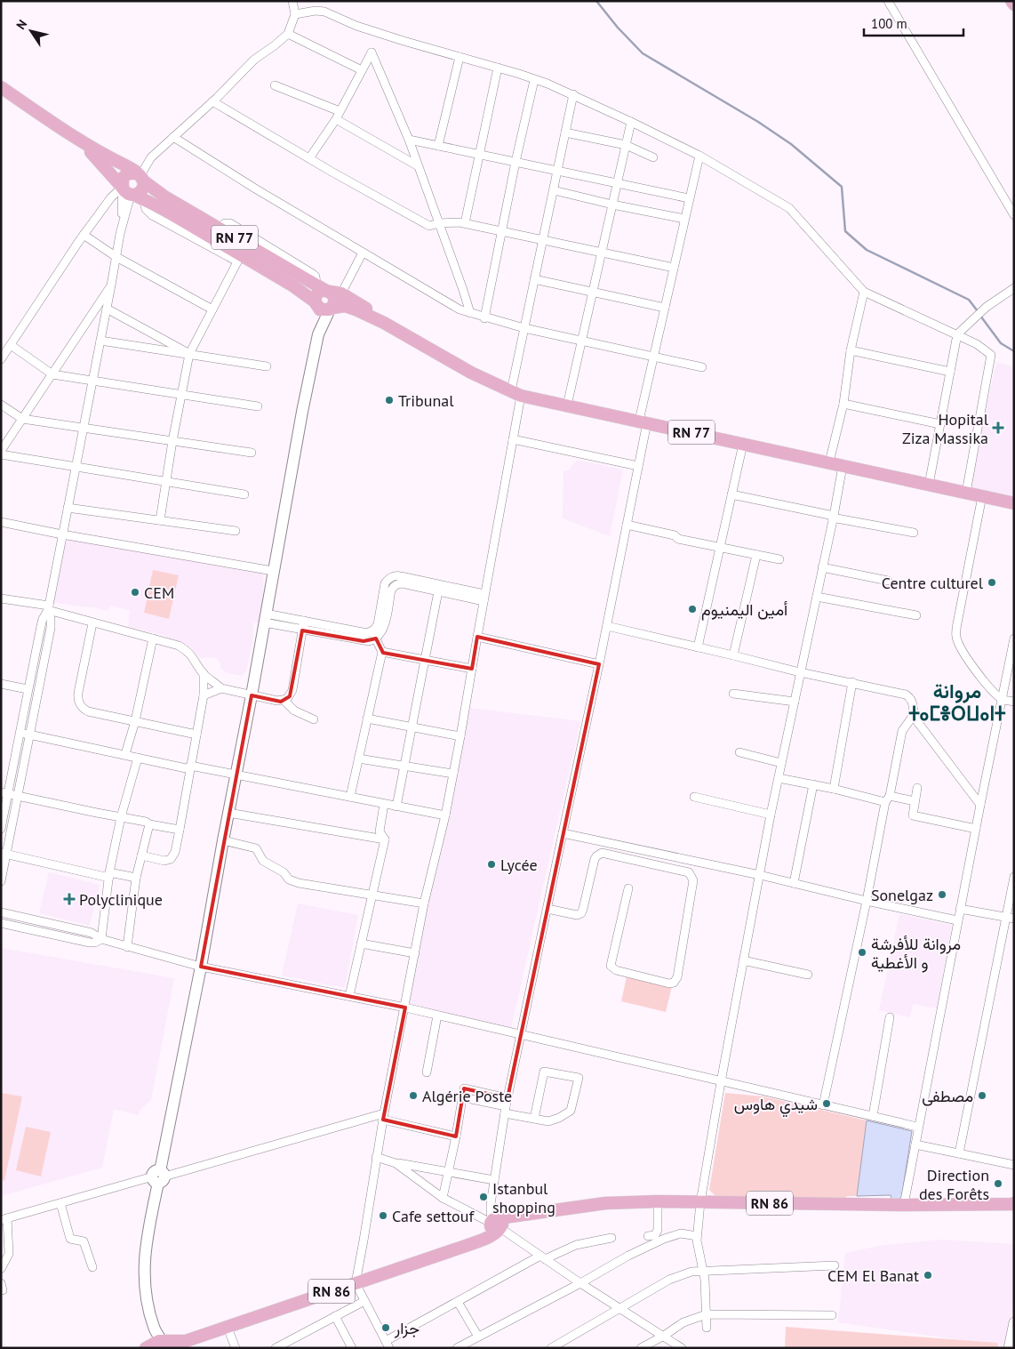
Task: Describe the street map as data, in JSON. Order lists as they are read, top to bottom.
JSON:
{
  "streets": {
    "main road": ["RN 77", "RN 86"]
  },
  "districts": ["مروانة ⵜⴰⵎⴻⵔⵡⴰⵏⵜ"],
  "places": {
    "other": [
      "Tribunal",
      "Centre culturel",
      "CEM",
      "أمين اليمنيوم",
      "Lycée",
      "Sonelgaz",
      "مروانة للأفرشة و الأغطية",
      "Algérie Poste",
      "مصطفى",
      "شيدي هاوس",
      "Direction des Forêts",
      "Istanbul shopping",
      "Cafe settouf",
      "CEM El Banat",
      "جزار"
    ],
    "health": ["Hopital Ziza Massika", "Polyclinique"]
  },
  "scale_bar": "100 m",
  "north": "top left"
}
